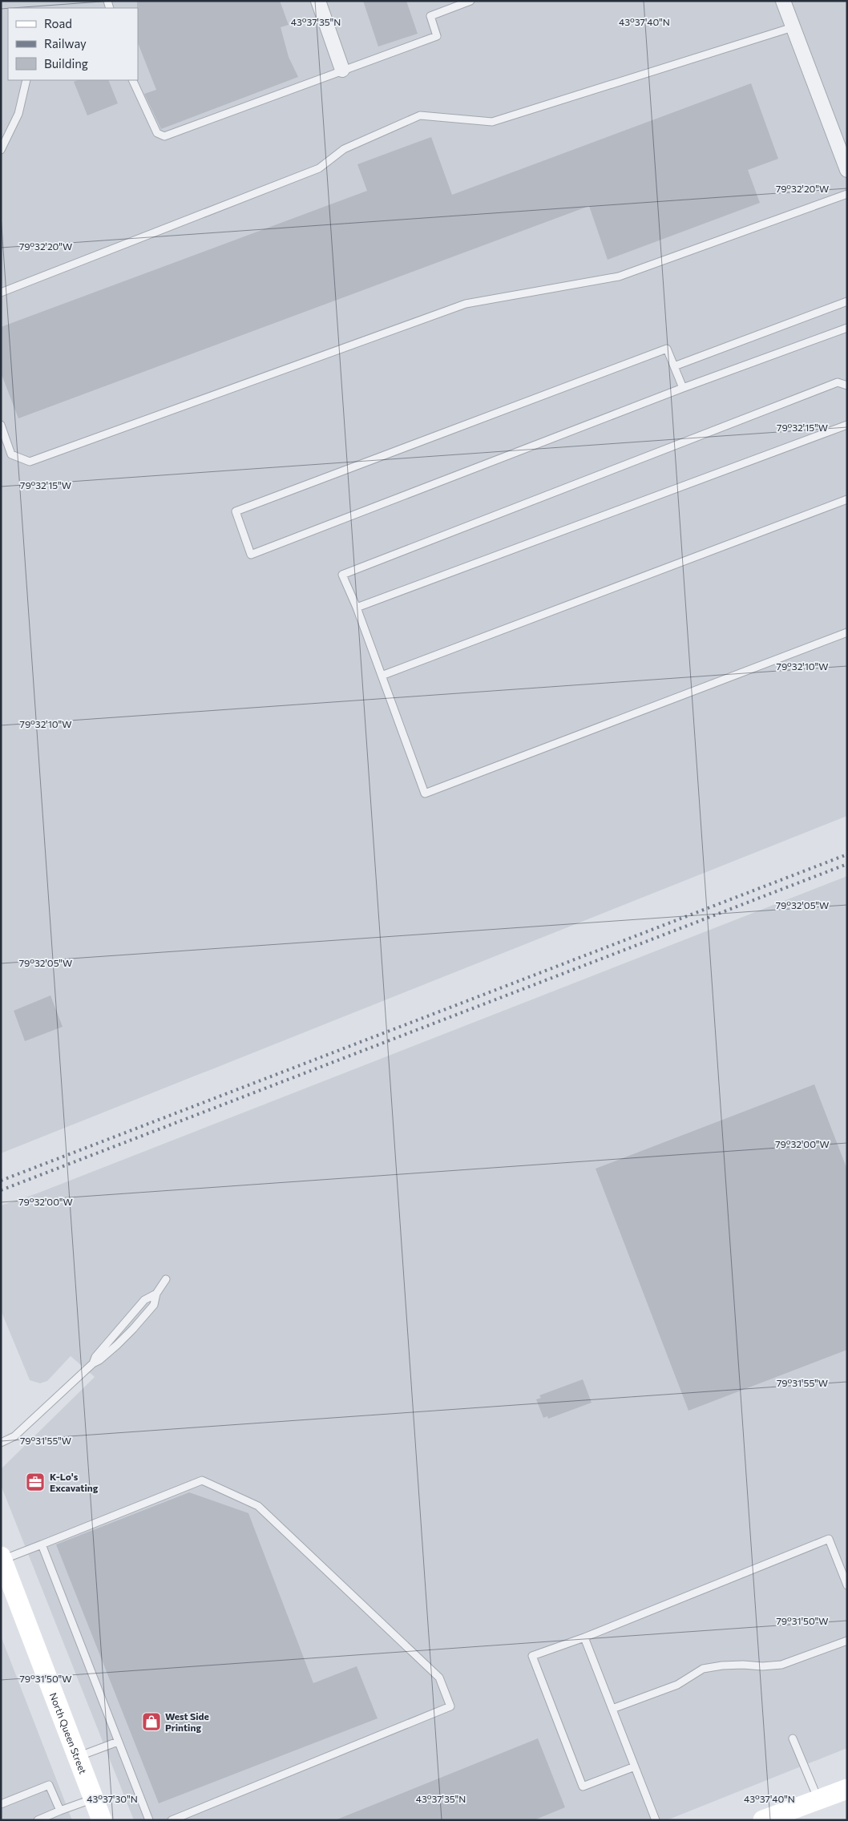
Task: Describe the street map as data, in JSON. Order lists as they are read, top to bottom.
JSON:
{
  "streets": {
    "main road": ["North Queen Street"]
  },
  "places": {
    "office": ["K-Lo's Excavating"],
    "shop": ["West Side Printing"]
  },
  "legend": ["Road", "Railway", "Building"],
  "coordinates": [
    "43°37'35\"N",
    "43°37'40\"N",
    "79°32'20\"W",
    "79°32'15\"W",
    "79°32'10\"W",
    "79°32'05\"W",
    "79°32'00\"W",
    "79°31'55\"W",
    "79°31'50\"W",
    "43°37'30\"N"
  ]
}
